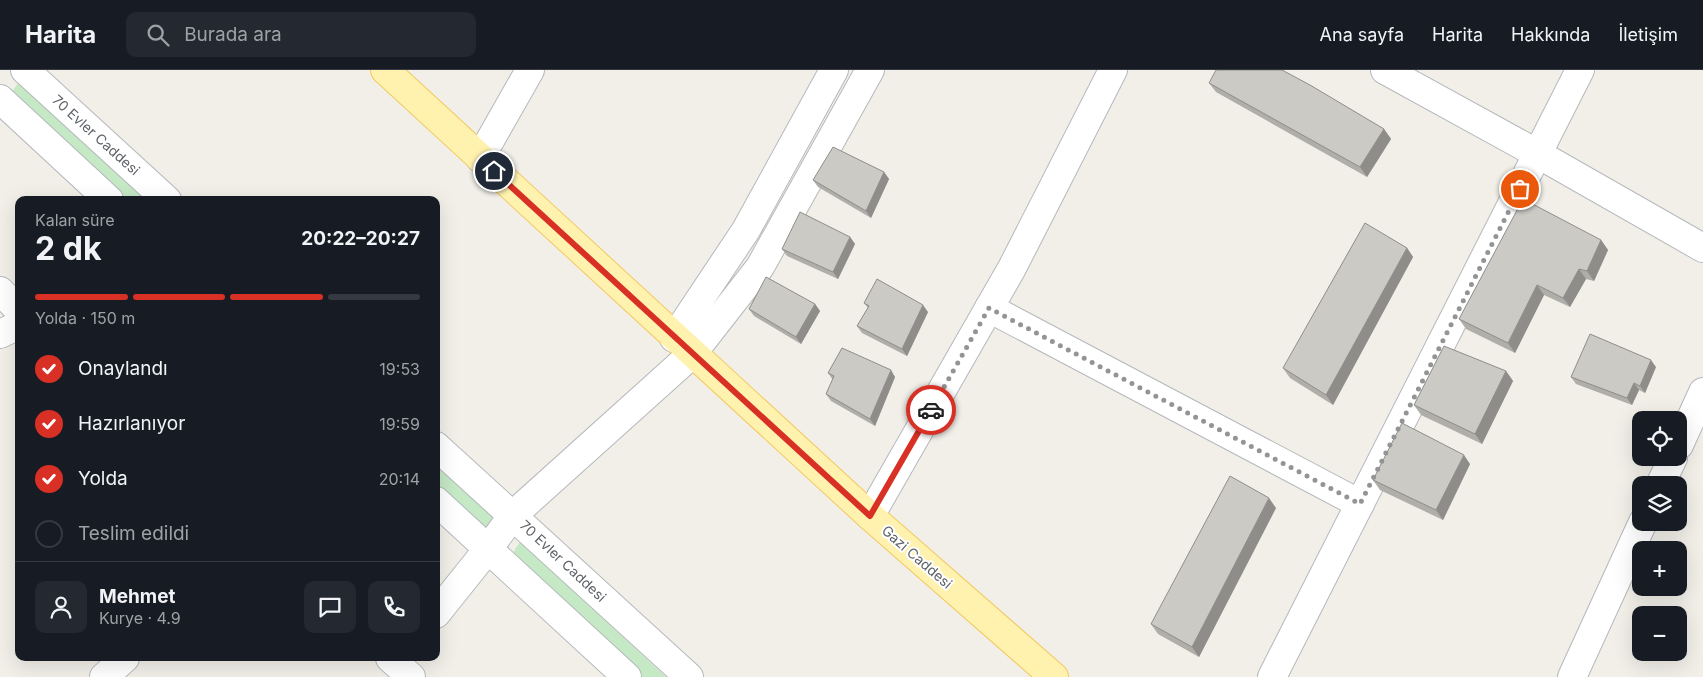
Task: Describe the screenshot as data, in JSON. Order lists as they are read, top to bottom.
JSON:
{
  "streets": {
    "main road": ["Gazi Caddesi"],
    "street": ["70 Evler Caddesi"]
  },
  "page": {
    "header": "Harita",
    "search": "Burada ara",
    "nav": [
      "Ana sayfa",
      "Harita",
      "Hakkında",
      "İletişim"
    ],
    "heading": ["2 dk", "Kalan süre", "20:22–20:27"],
    "panel": ["Mehmet", "Kurye · 4.9"],
    "bar": "Yolda · 150 m",
    "list": [
      ["Onaylandı", "19:53"],
      ["Hazırlanıyor", "19:59"],
      ["Yolda", "20:14"],
      "Teslim edildi"
    ],
    "map_buttons": ["+", "−"]
  }
}
